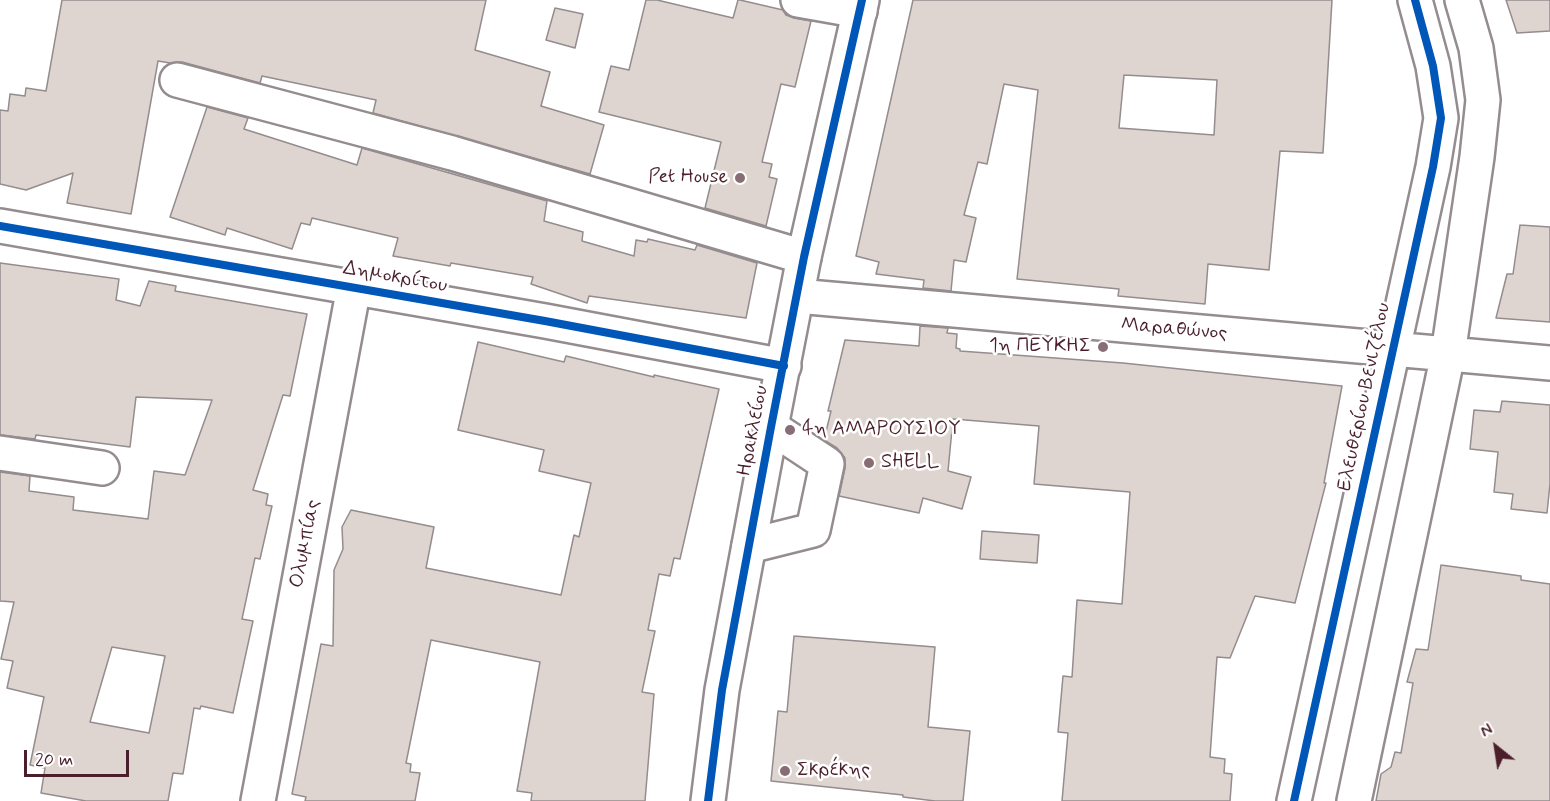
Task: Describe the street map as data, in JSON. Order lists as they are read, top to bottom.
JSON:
{
  "streets": {
    "street": [
      "Δημοκρίτου",
      "Μαραθώνος",
      "Ελευθερίου Βενιζέλου",
      "Ηρακλείου",
      "Ολυμπίας"
    ]
  },
  "crossings": [
    ["Δημοκρίτου", "Ηρακλείου"],
    ["Δημοκρίτου", "Ολυμπίας"],
    ["Μαραθώνος", "Ελευθερίου Βενιζέλου"],
    ["Μαραθώνος", "Ηρακλείου"]
  ],
  "places": [
    "Pet House",
    "1η ΠΕΥΚΗΣ",
    "4η ΑΜΑΡΟΥΣΙΟΥ",
    "SHELL",
    "Σκρέκης"
  ],
  "scale_bar": "20 m",
  "north": "top left"
}
